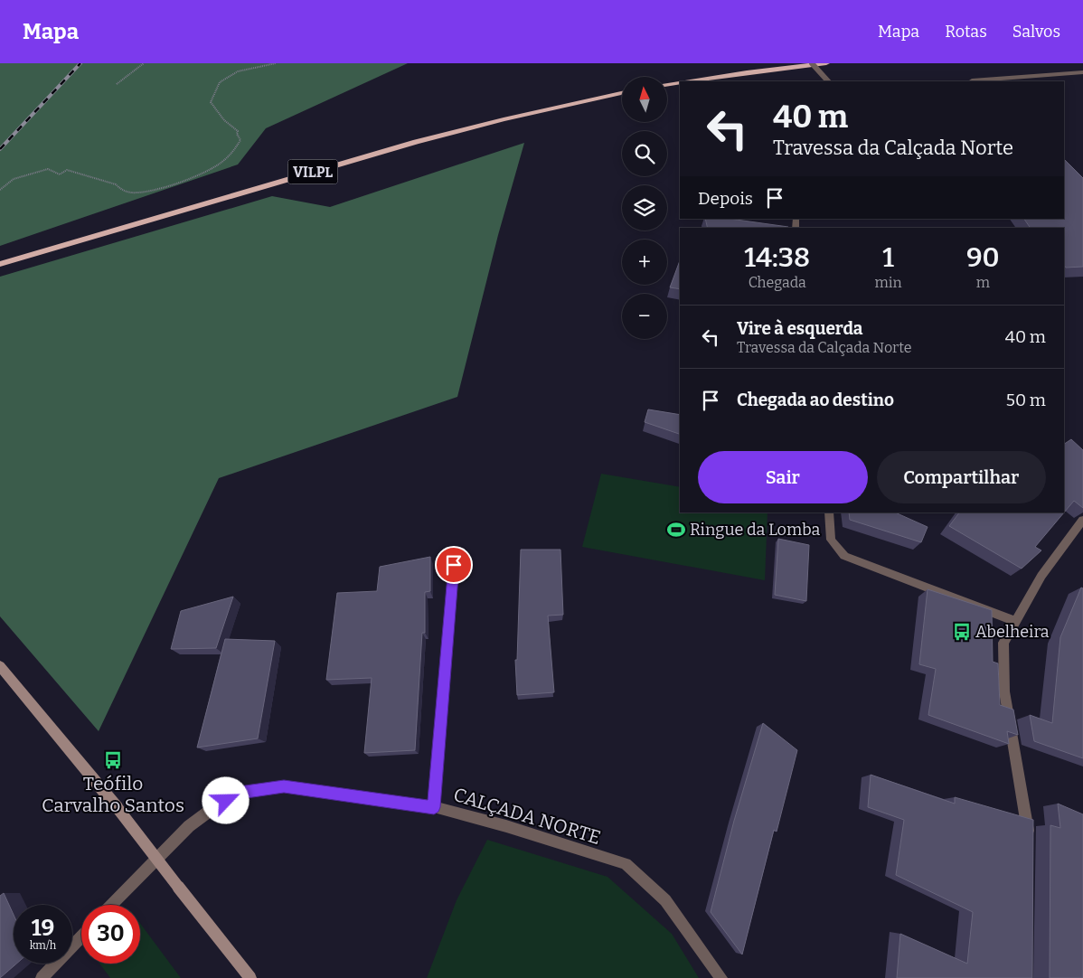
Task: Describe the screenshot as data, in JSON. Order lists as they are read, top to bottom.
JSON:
{
  "streets": {
    "highway": ["VILPL"],
    "street": ["CALÇADA NORTE"]
  },
  "places": {
    "sports": ["Ringue da Lomba"],
    "bus stop": ["Abelheira", "Teófilo Carvalho Santos"]
  },
  "north": "top",
  "page": {
    "header": "Mapa",
    "nav": ["Mapa", "Rotas", "Salvos"],
    "map_buttons": ["+", "−"],
    "turn": ["40 m", "Travessa da Calçada Norte"],
    "then": "Depois",
    "eta": [
      "14:38",
      "Chegada",
      "1",
      "min",
      "90",
      "m"
    ],
    "list": [
      {
        "name": "Vire à esquerda",
        "note": "Travessa da Calçada Norte",
        "value": "40 m"
      },
      {
        "name": "Chegada ao destino",
        "value": "50 m"
      }
    ],
    "buttons": ["Sair", "Compartilhar"],
    "speed": "19 km/h",
    "limit": "30"
  }
}
